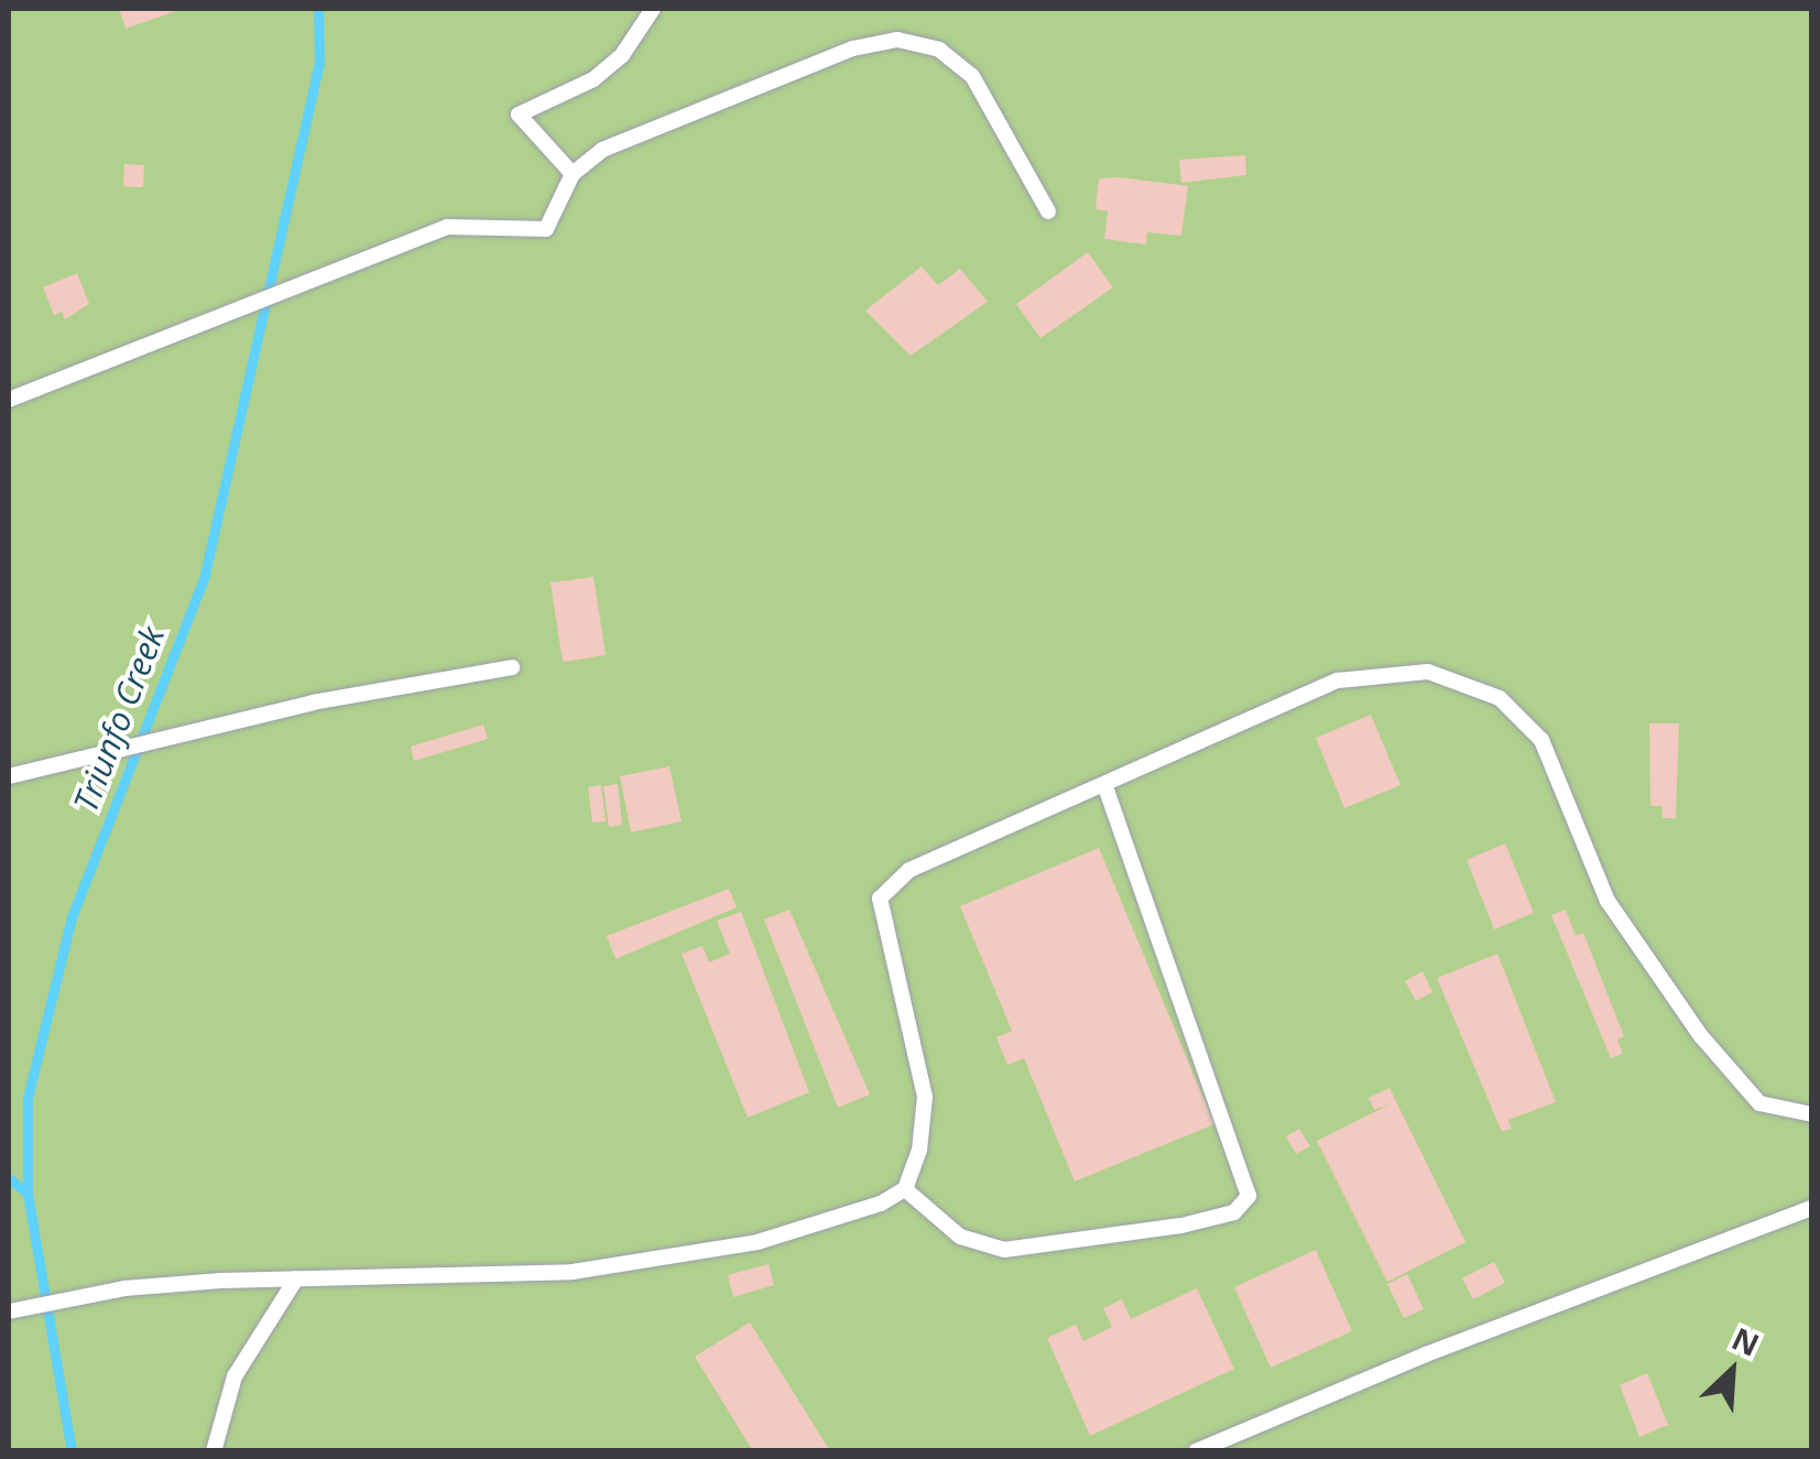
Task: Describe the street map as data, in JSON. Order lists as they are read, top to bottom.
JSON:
{
  "water": ["Triunfo Creek"],
  "north": "top right"
}
